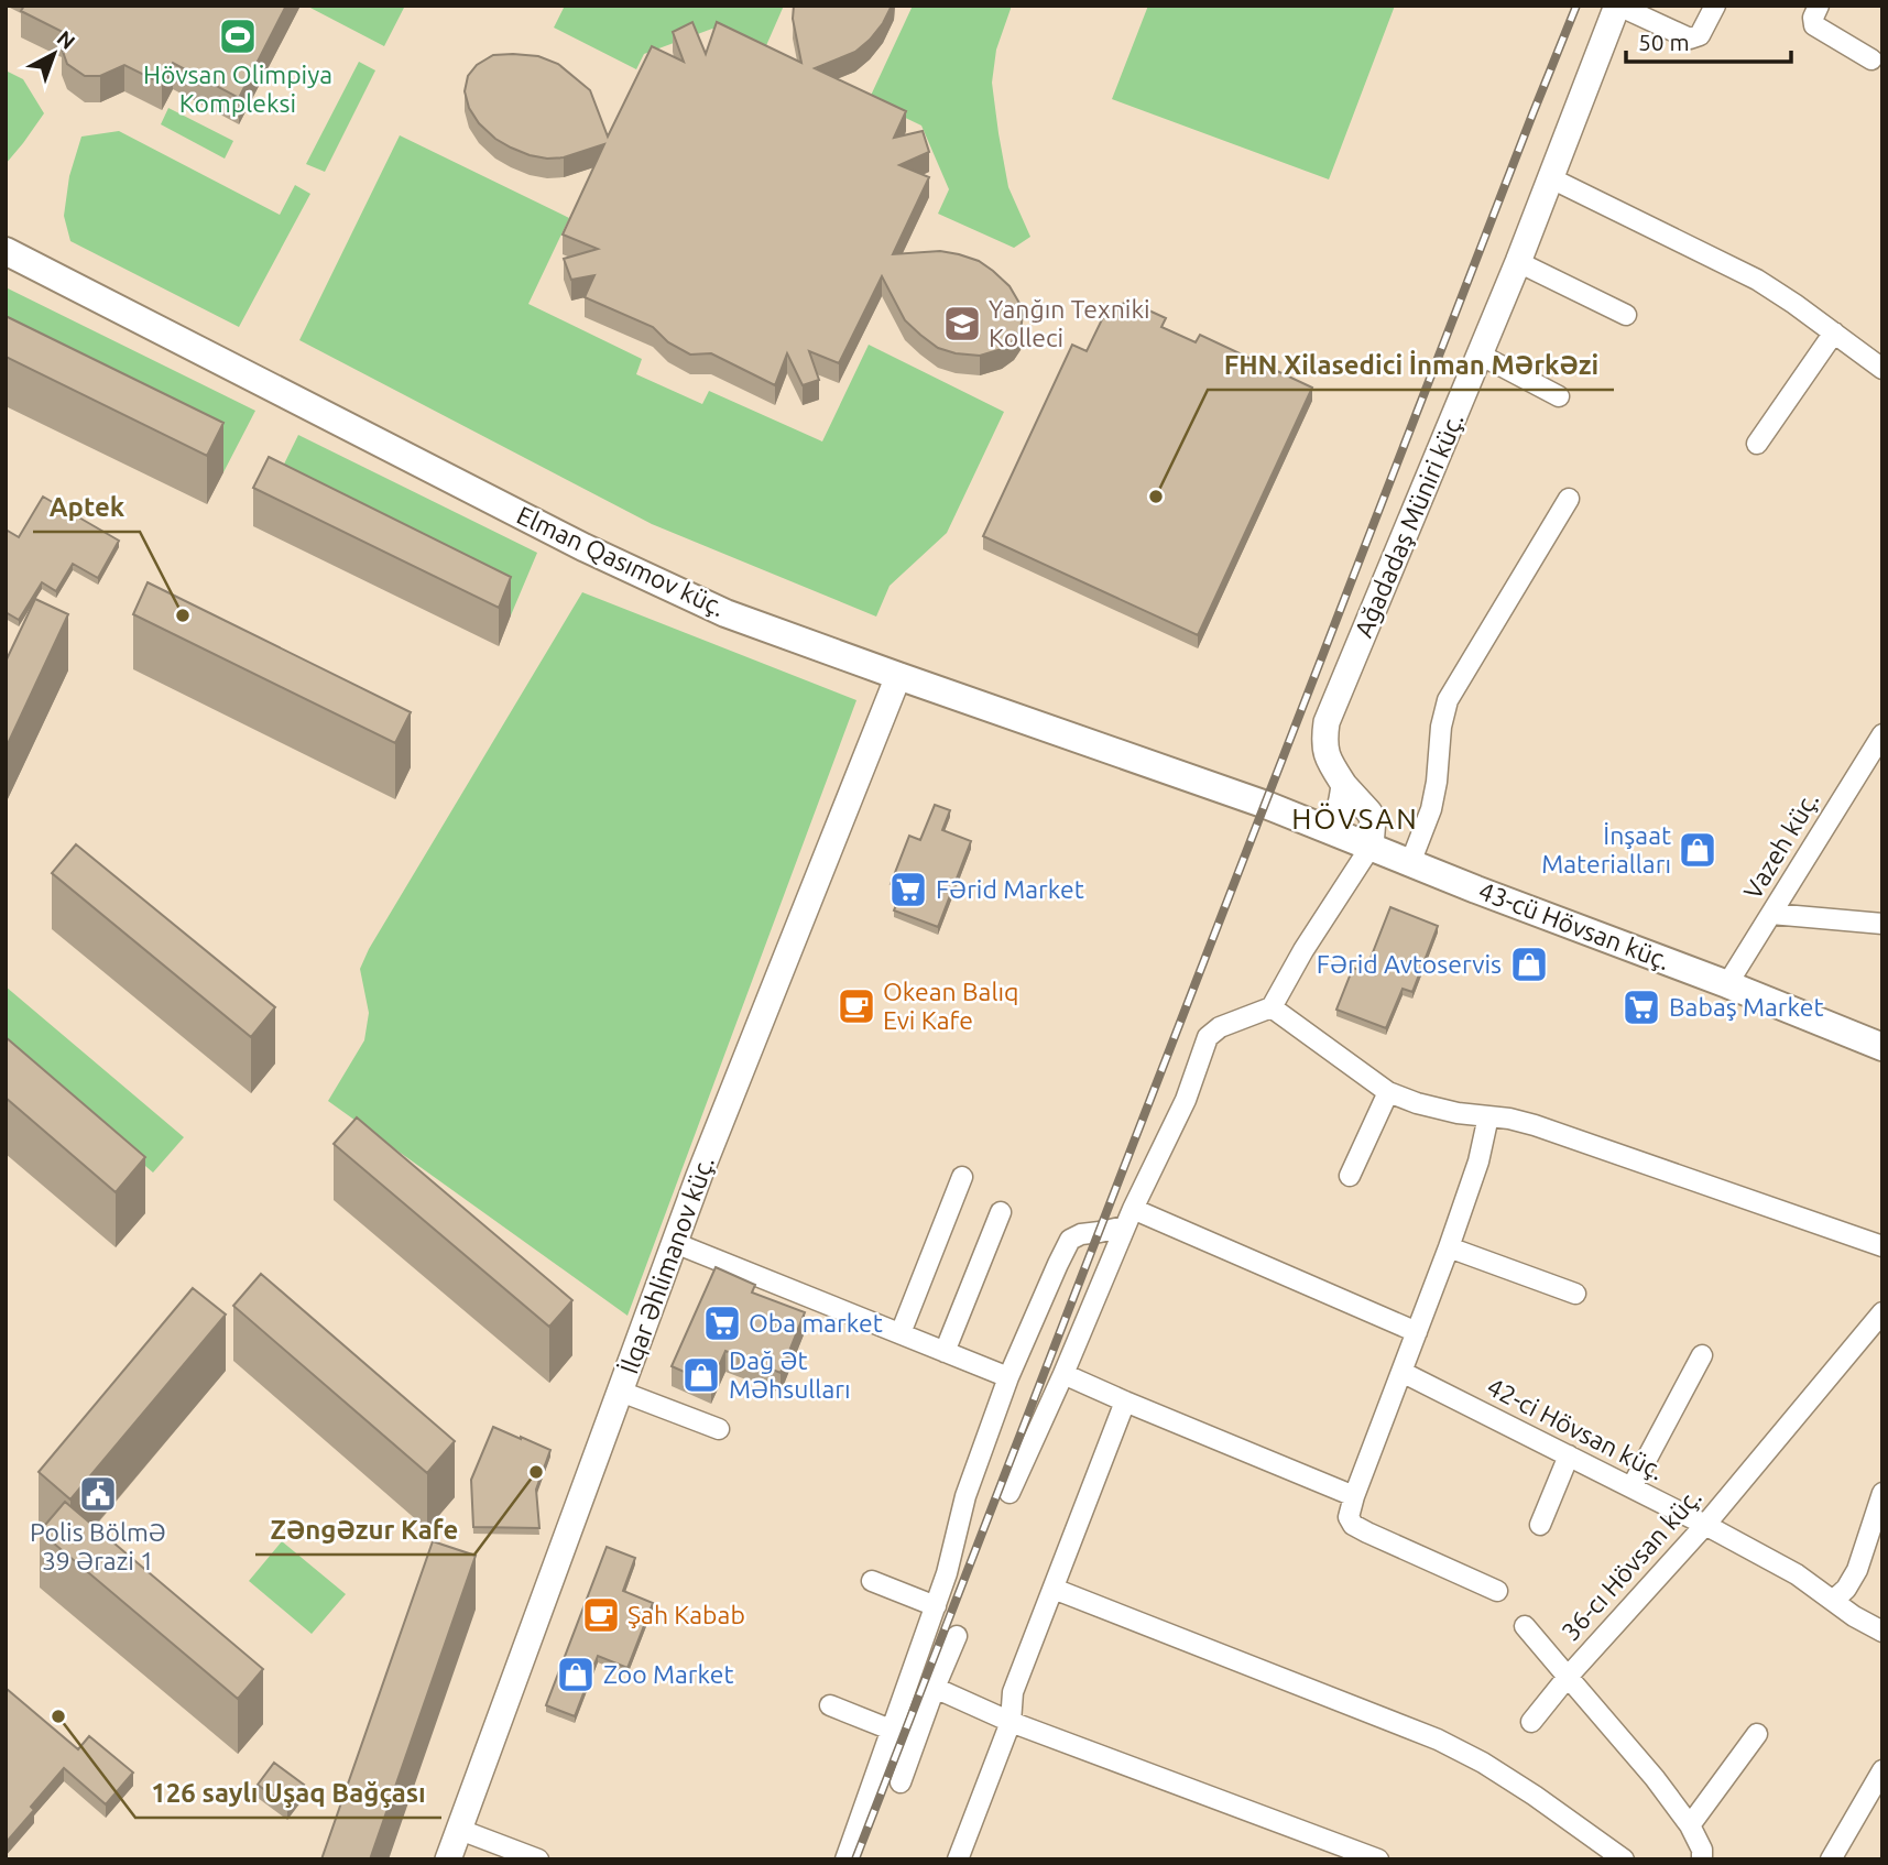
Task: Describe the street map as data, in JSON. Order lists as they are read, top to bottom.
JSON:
{
  "streets": {
    "main road": ["Elman Qasımov küç.", "43-cü Hövsan küç."],
    "street": [
      "Ağadadaş Müniri küç.",
      "Vazeh küç.",
      "İlqar Əhlimanov küç.",
      "42-ci Hövsan küç.",
      "36-cı Hövsan küç."
    ]
  },
  "crossings": [
    ["Ağadadaş Müniri küç.", "43-cü Hövsan küç."],
    ["Elman Qasımov küç.", "43-cü Hövsan küç."],
    ["Elman Qasımov küç.", "İlqar Əhlimanov küç."],
    ["Vazeh küç.", "43-cü Hövsan küç."],
    ["42-ci Hövsan küç.", "36-cı Hövsan küç."]
  ],
  "districts": ["HÖVSAN"],
  "places": {
    "sports": ["Hövsan Olimpiya Kompleksi"],
    "school or university": ["Yanğın Texniki Kolleci"],
    "other": [
      "FHN Xilasedici İnman Mərkəzi",
      "Aptek",
      "Zəngəzur Kafe",
      "126 saylı Uşaq Bağçası"
    ],
    "shop": [
      "İnşaat Materialları",
      "Fərid Avtoservis",
      "Dağ Ət Məhsulları",
      "Zoo Market"
    ],
    "supermarket": ["Fərid Market", "Babaş Market", "Oba market"],
    "cafe": ["Okean Balıq Evi Kafe", "Şah Kabab"],
    "public building": ["Polis Bölmə 39 Ərazi 1"]
  },
  "scale_bar": "50 m",
  "north": "top right"
}
